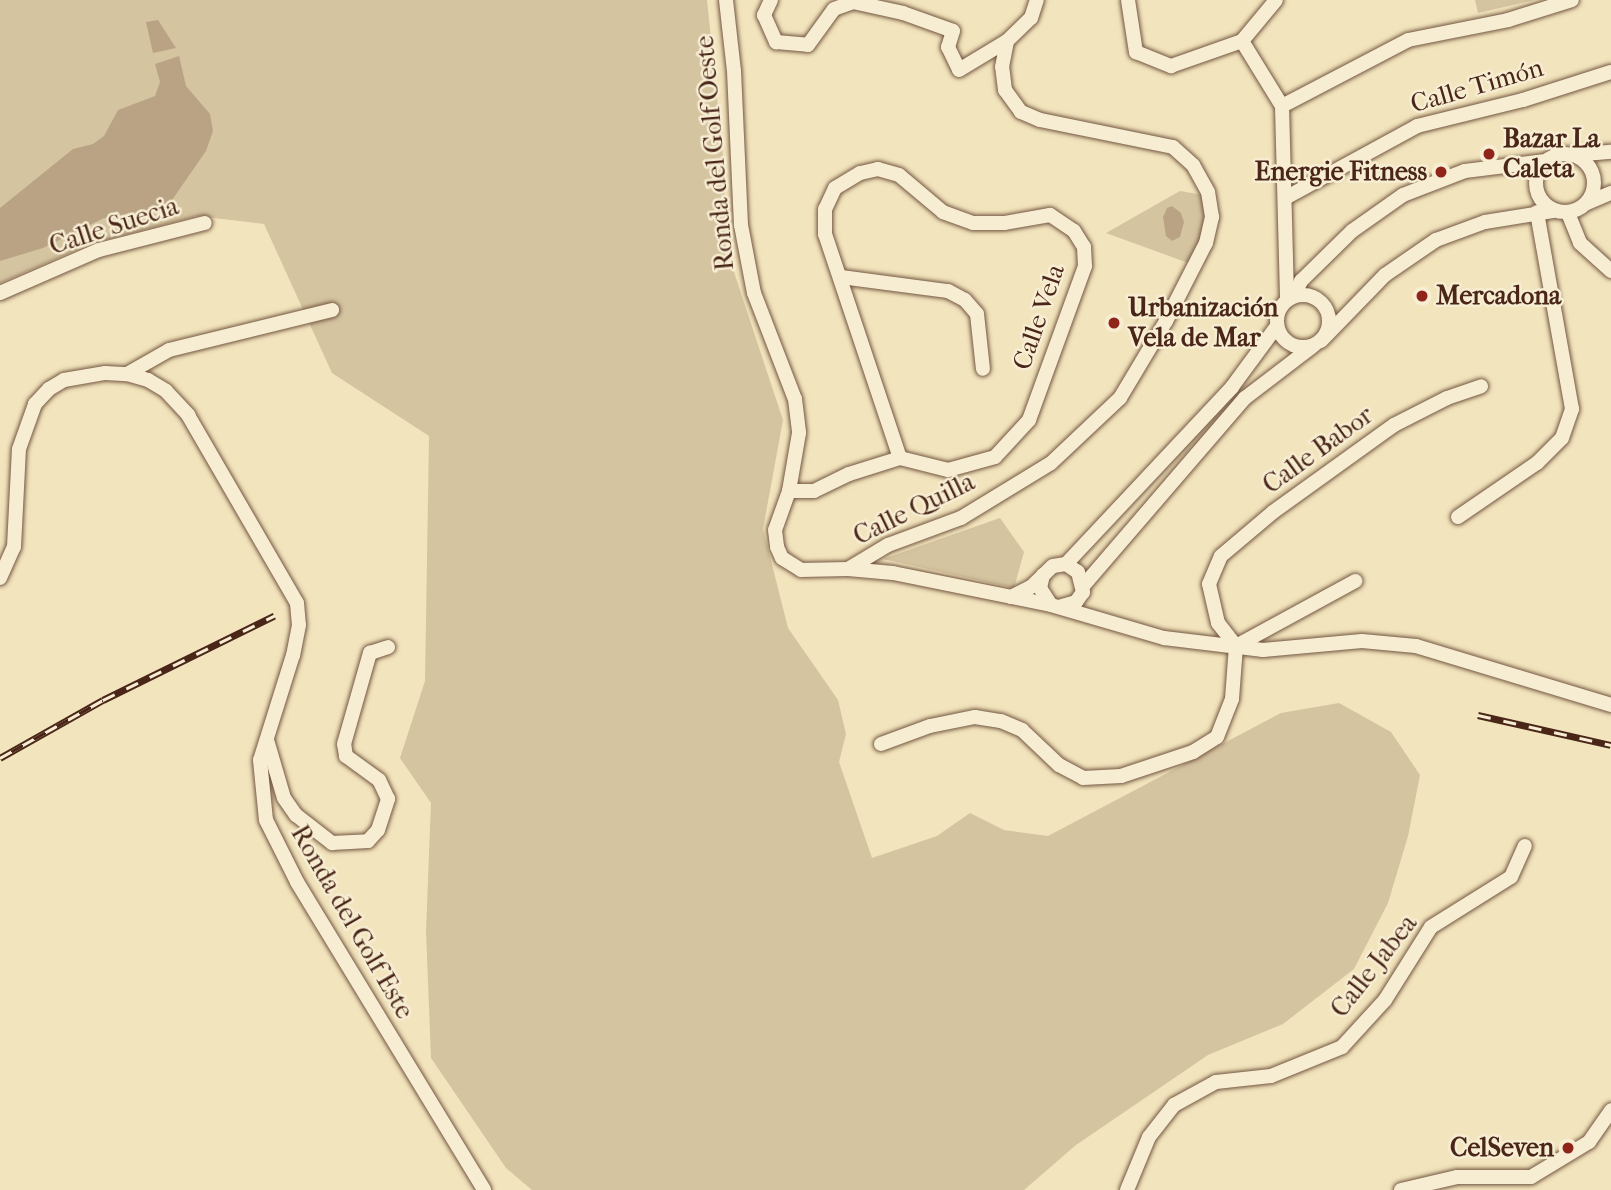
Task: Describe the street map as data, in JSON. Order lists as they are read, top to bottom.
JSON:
{
  "streets": {
    "street": [
      "Calle Timón",
      "Ronda del Golf Oeste",
      "Calle Suecia",
      "Calle Vela",
      "Calle Babor",
      "Calle Quilla",
      "Ronda del Golf Este",
      "Calle Jabea"
    ]
  },
  "crossings": [
    ["Ronda del Golf Oeste", "Calle Babor"],
    ["Ronda del Golf Oeste", "Calle Quilla"]
  ],
  "places": [
    "Bazar La Caleta",
    "Energie Fitness",
    "Mercadona",
    "Urbanización Vela de Mar",
    "CelSeven"
  ]
}
